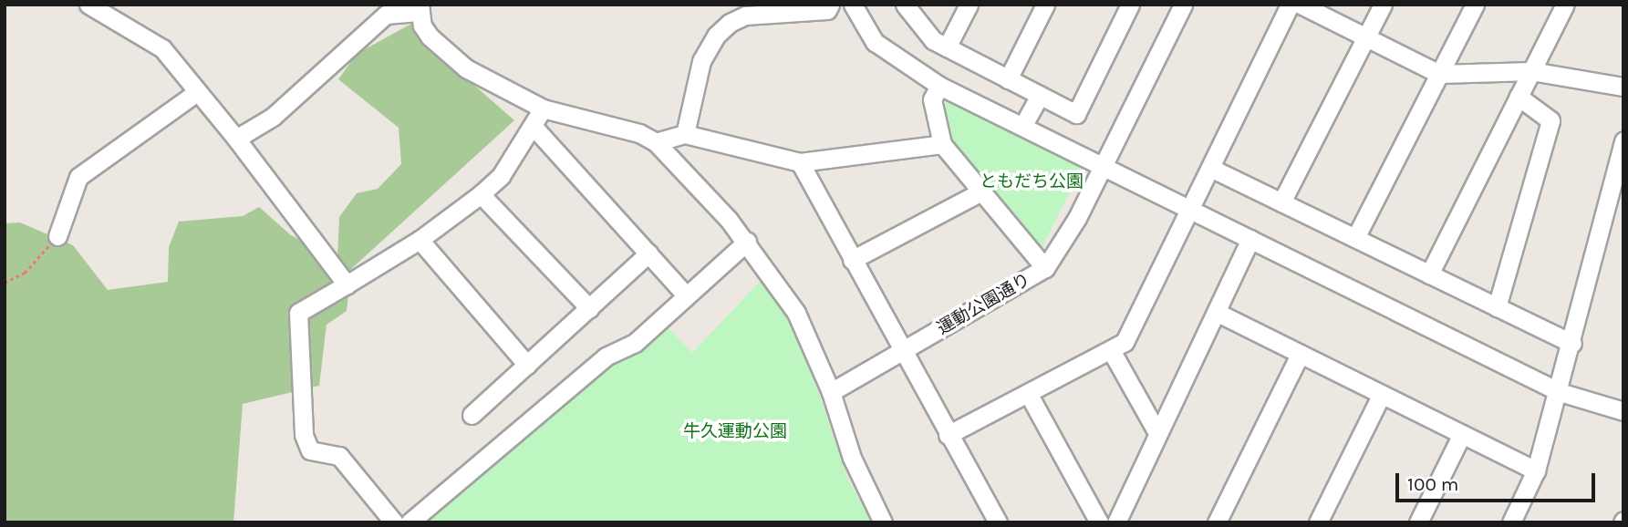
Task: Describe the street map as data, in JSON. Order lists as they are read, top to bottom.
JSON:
{
  "streets": {
    "street": ["運動公園通り"]
  },
  "parks": ["ともだち公園", "牛久運動公園"],
  "scale_bar": "100 m"
}
